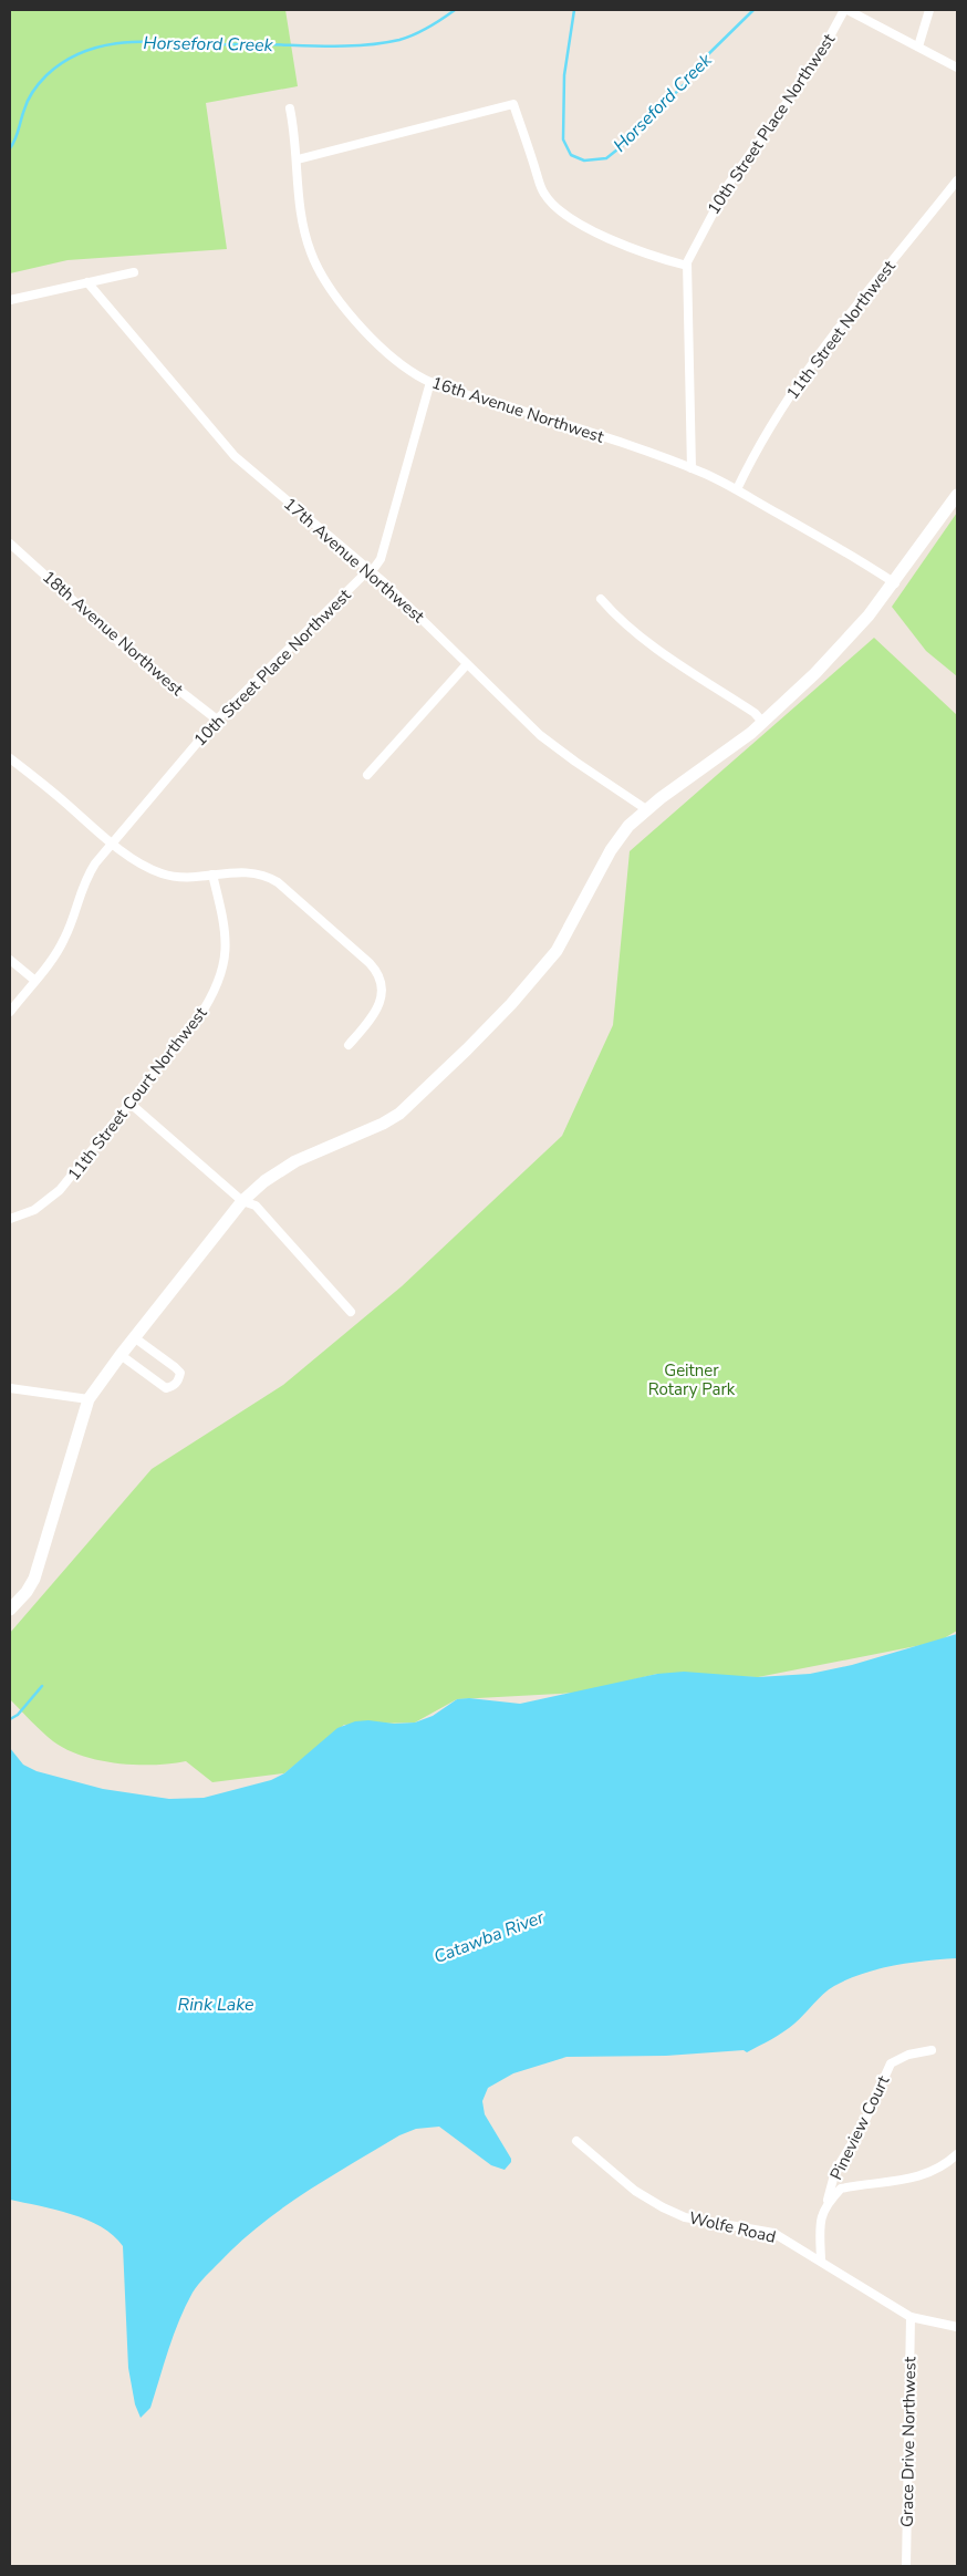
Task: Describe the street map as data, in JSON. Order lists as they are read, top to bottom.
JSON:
{
  "streets": {
    "street": [
      "10th Street Place Northwest",
      "11th Street Northwest",
      "16th Avenue Northwest",
      "17th Avenue Northwest",
      "18th Avenue Northwest",
      "11th Street Court Northwest",
      "Pineview Court",
      "Wolfe Road",
      "Grace Drive Northwest"
    ]
  },
  "crossings": [
    ["10th Street Place Northwest", "16th Avenue Northwest"],
    ["10th Street Place Northwest", "17th Avenue Northwest"],
    ["10th Street Place Northwest", "18th Avenue Northwest"],
    ["11th Street Northwest", "16th Avenue Northwest"],
    ["Pineview Court", "Wolfe Road"],
    ["Wolfe Road", "Grace Drive Northwest"]
  ],
  "water": ["Horseford Creek", "Catawba River", "Rink Lake"],
  "parks": ["Geitner Rotary Park"]
}
